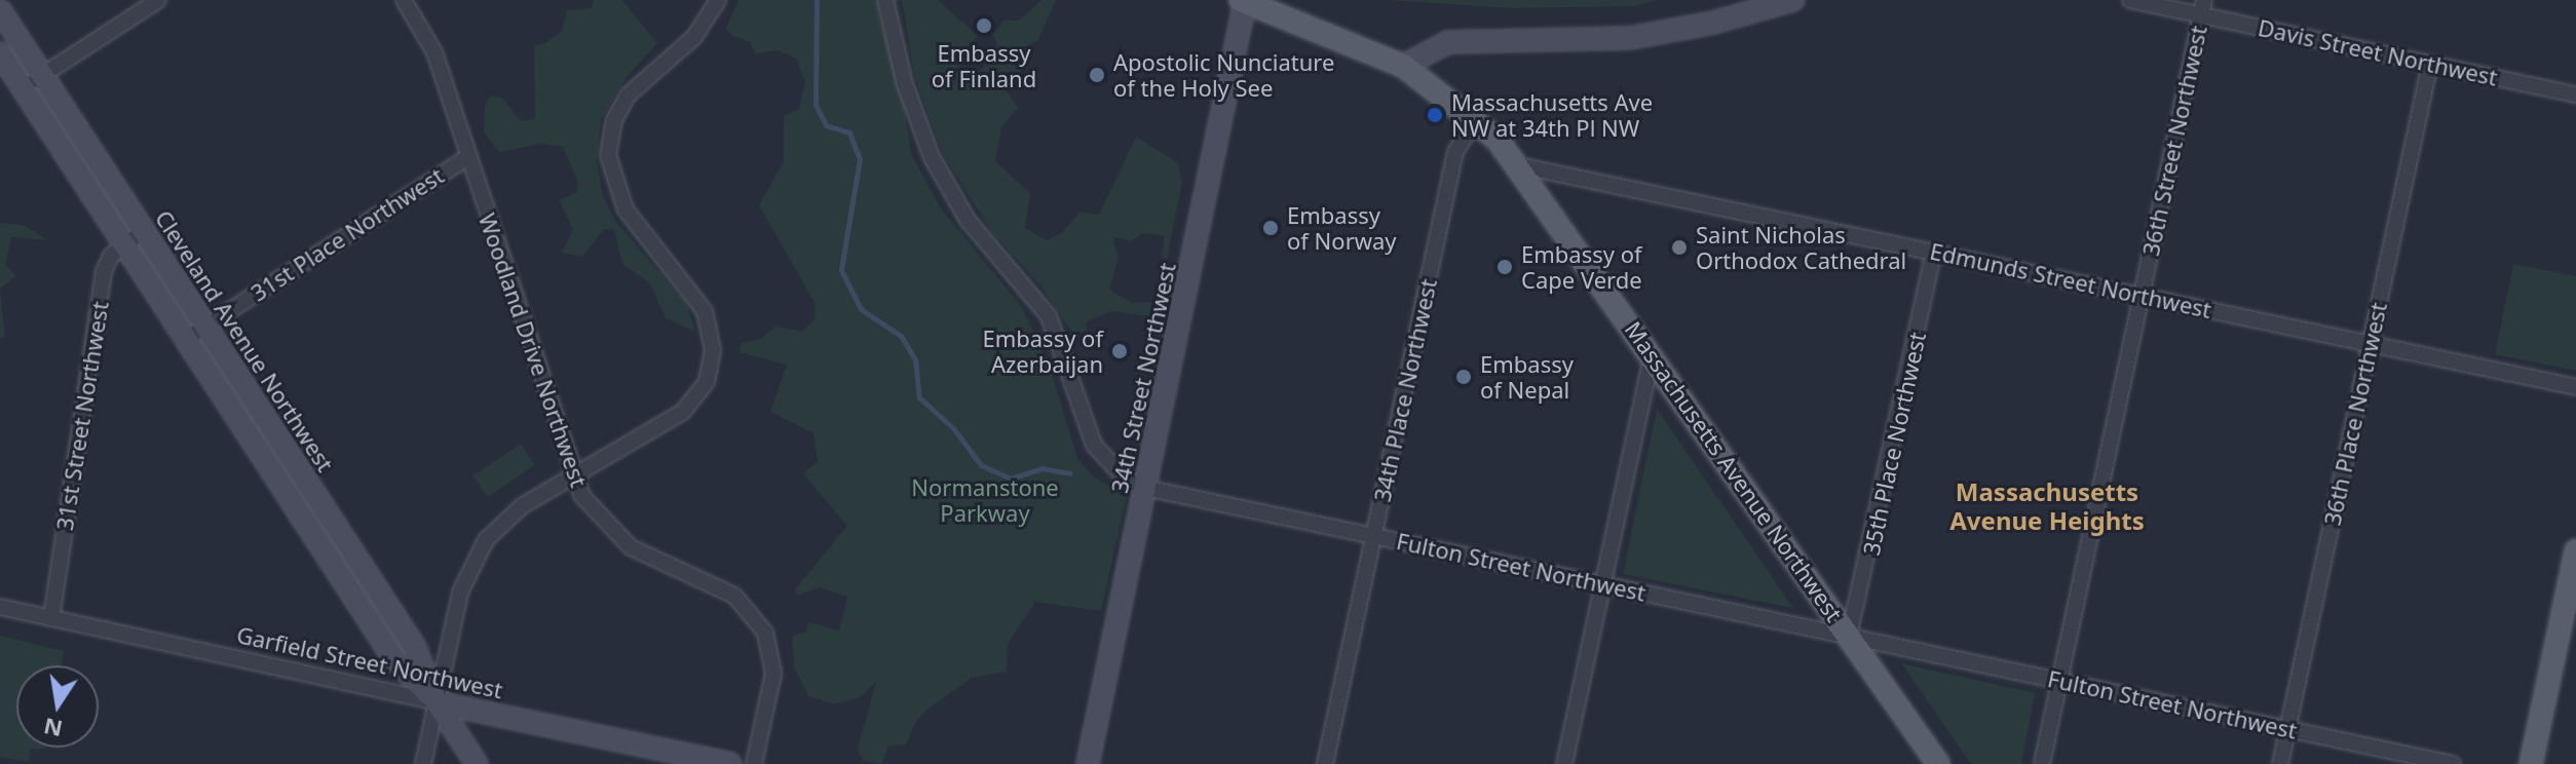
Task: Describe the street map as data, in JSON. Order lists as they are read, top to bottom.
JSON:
{
  "streets": {
    "main road": [
      "Cleveland Avenue Northwest",
      "34th Street Northwest",
      "Massachusetts Avenue Northwest",
      "Garfield Street Northwest"
    ],
    "street": [
      "Davis Street Northwest",
      "36th Street Northwest",
      "31st Place Northwest",
      "Edmunds Street Northwest",
      "Woodland Drive Northwest",
      "34th Place Northwest",
      "36th Place Northwest",
      "31st Street Northwest",
      "35th Place Northwest",
      "Fulton Street Northwest"
    ]
  },
  "crossings": [
    ["Davis Street Northwest", "36th Street Northwest"],
    ["Davis Street Northwest", "36th Place Northwest"],
    ["36th Street Northwest", "Edmunds Street Northwest"],
    ["36th Street Northwest", "Fulton Street Northwest"],
    ["31st Place Northwest", "Cleveland Avenue Northwest"],
    ["31st Place Northwest", "Woodland Drive Northwest"],
    ["Edmunds Street Northwest", "36th Place Northwest"],
    ["Edmunds Street Northwest", "35th Place Northwest"],
    ["Edmunds Street Northwest", "Massachusetts Avenue Northwest"],
    ["Cleveland Avenue Northwest", "31st Street Northwest"],
    ["Cleveland Avenue Northwest", "Garfield Street Northwest"],
    ["34th Street Northwest", "Massachusetts Avenue Northwest"],
    ["34th Street Northwest", "Fulton Street Northwest"],
    ["34th Place Northwest", "Massachusetts Avenue Northwest"],
    ["34th Place Northwest", "Fulton Street Northwest"],
    ["36th Place Northwest", "Fulton Street Northwest"],
    ["31st Street Northwest", "Garfield Street Northwest"],
    ["35th Place Northwest", "Massachusetts Avenue Northwest"],
    ["35th Place Northwest", "Fulton Street Northwest"],
    ["Massachusetts Avenue Northwest", "Fulton Street Northwest"]
  ],
  "districts": ["Massachusetts Avenue Heights"],
  "parks": ["Normanstone Parkway"],
  "places": [
    "Embassy of Finland",
    "Apostolic Nunciature of the Holy See",
    "Massachusetts Ave NW at 34th Pl NW",
    "Embassy of Norway",
    "Saint Nicholas Orthodox Cathedral",
    "Embassy of Cape Verde",
    "Embassy of Azerbaijan",
    "Embassy of Nepal"
  ],
  "north": "bottom"
}
